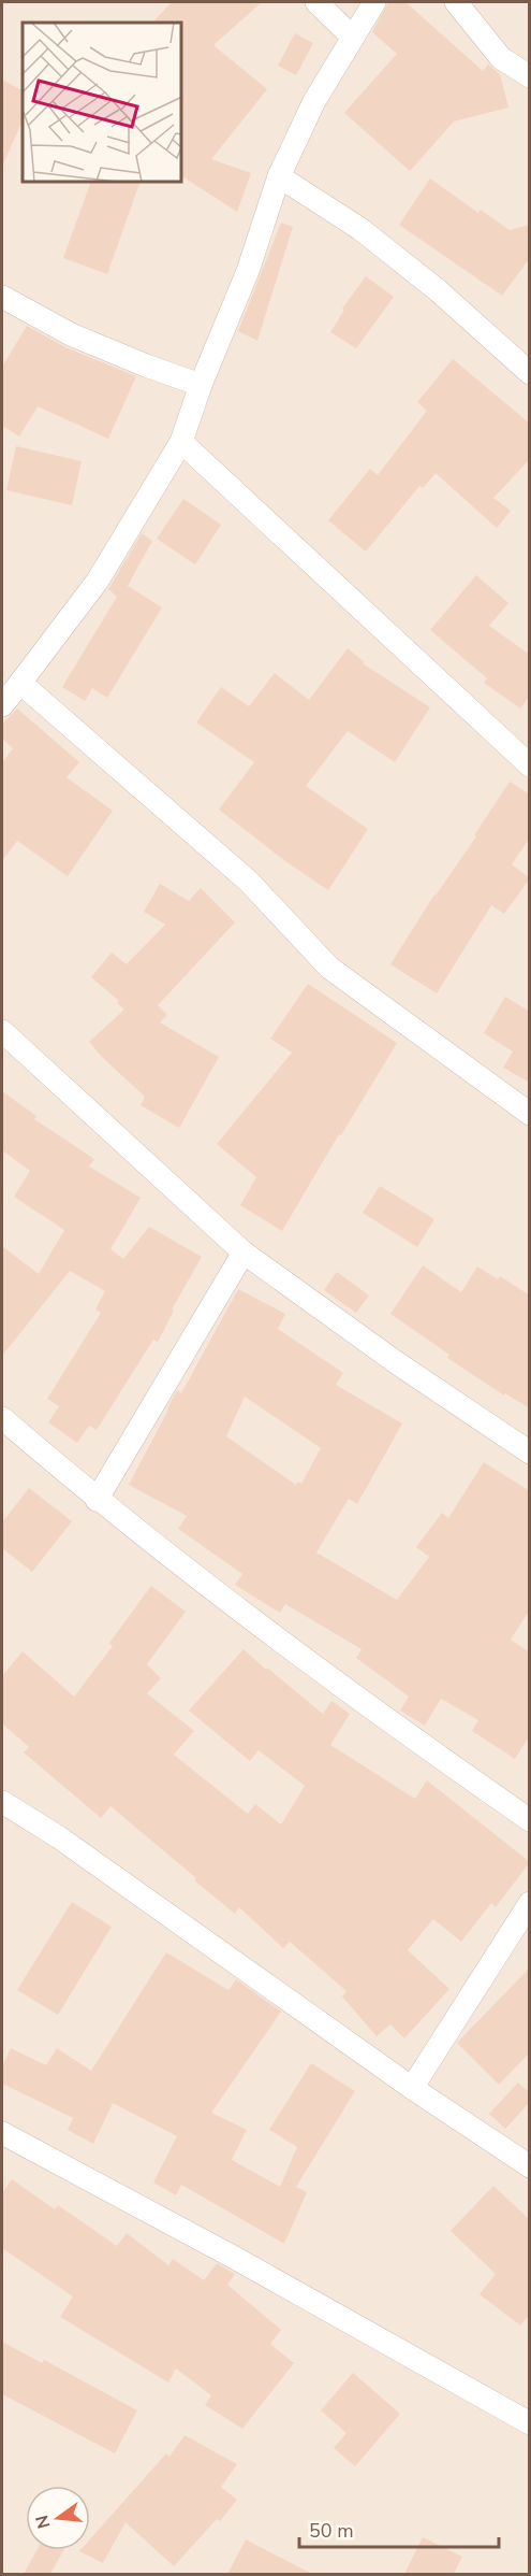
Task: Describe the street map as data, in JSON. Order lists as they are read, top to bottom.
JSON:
{
  "scale_bar": "50 m",
  "north": "left"
}
